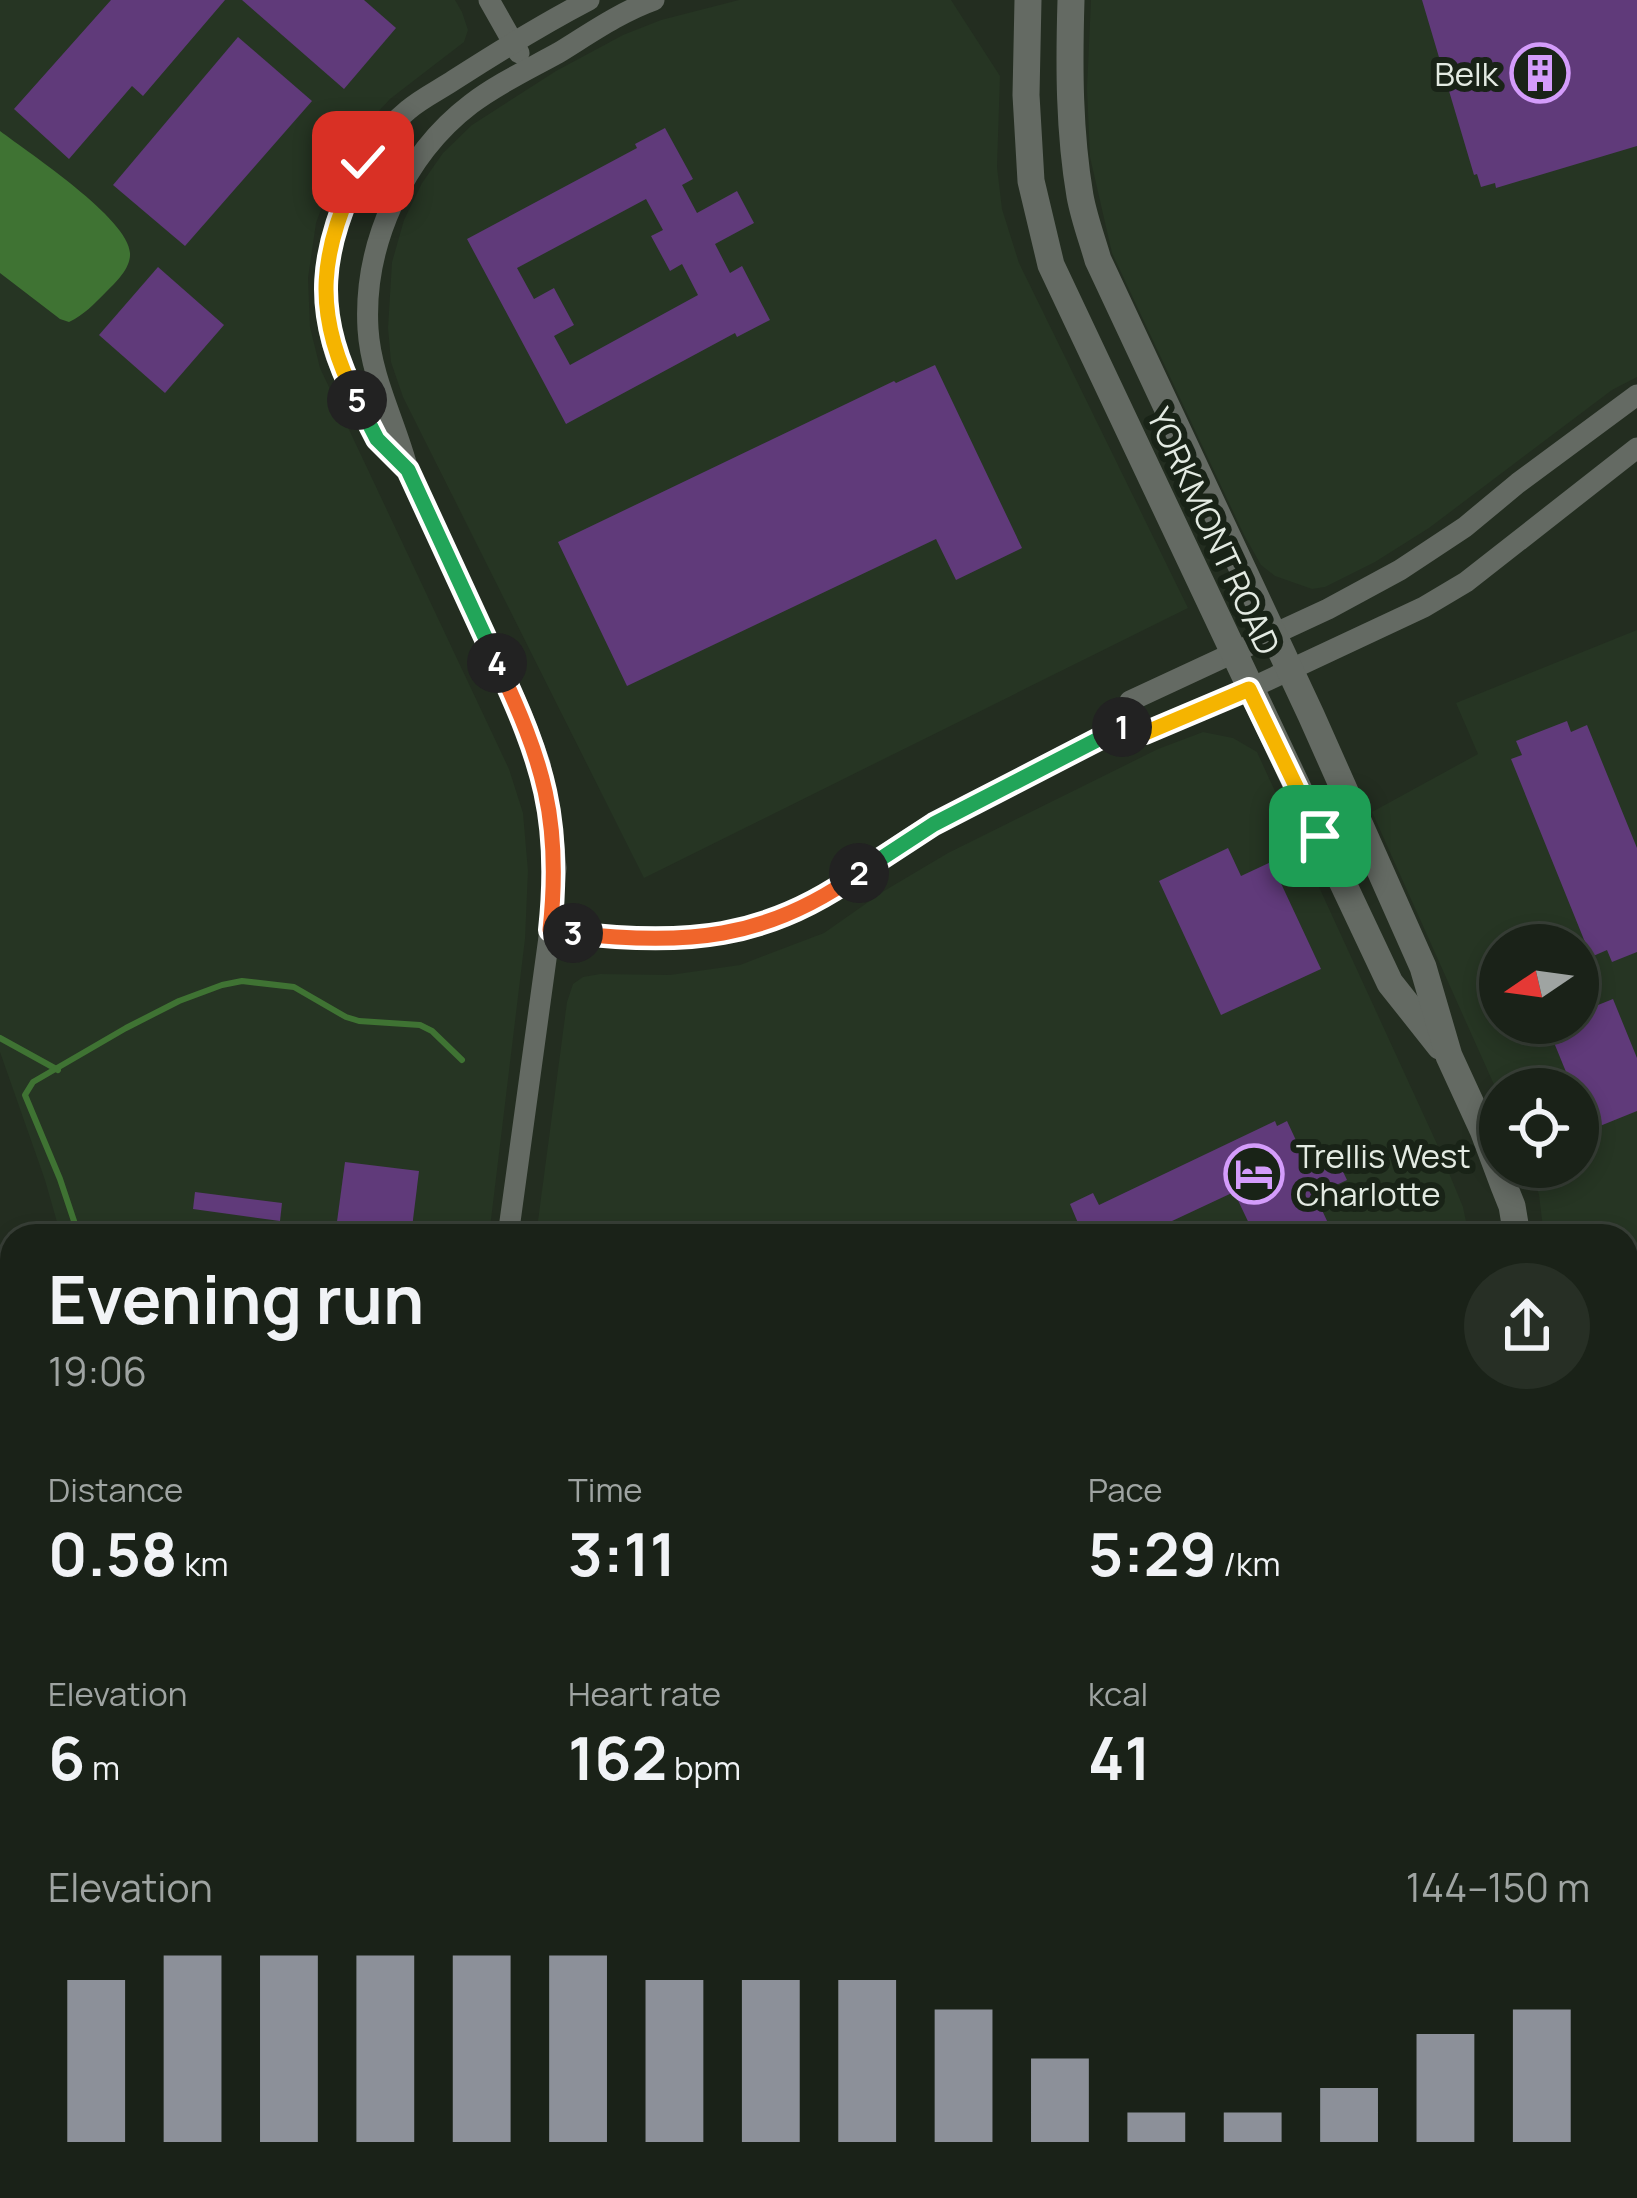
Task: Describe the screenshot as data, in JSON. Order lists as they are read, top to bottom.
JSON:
{
  "streets": {
    "street": ["YORKMONT ROAD"]
  },
  "places": {
    "building": ["Belk"],
    "hotel": ["Trellis West Charlotte"]
  },
  "north": "left",
  "page": {
    "pins": [
      "5",
      "4",
      "1",
      "2",
      "3"
    ],
    "heading": ["Evening run", "19:06"],
    "stats": [
      ["Distance", "0.58 km"],
      ["Time", "3:11"],
      ["Pace", "5:29 /km"],
      ["Elevation", "6 m"],
      ["Heart rate", "162 bpm"],
      ["kcal", "41"]
    ],
    "chart": ["Elevation", "144–150 m"]
  }
}
